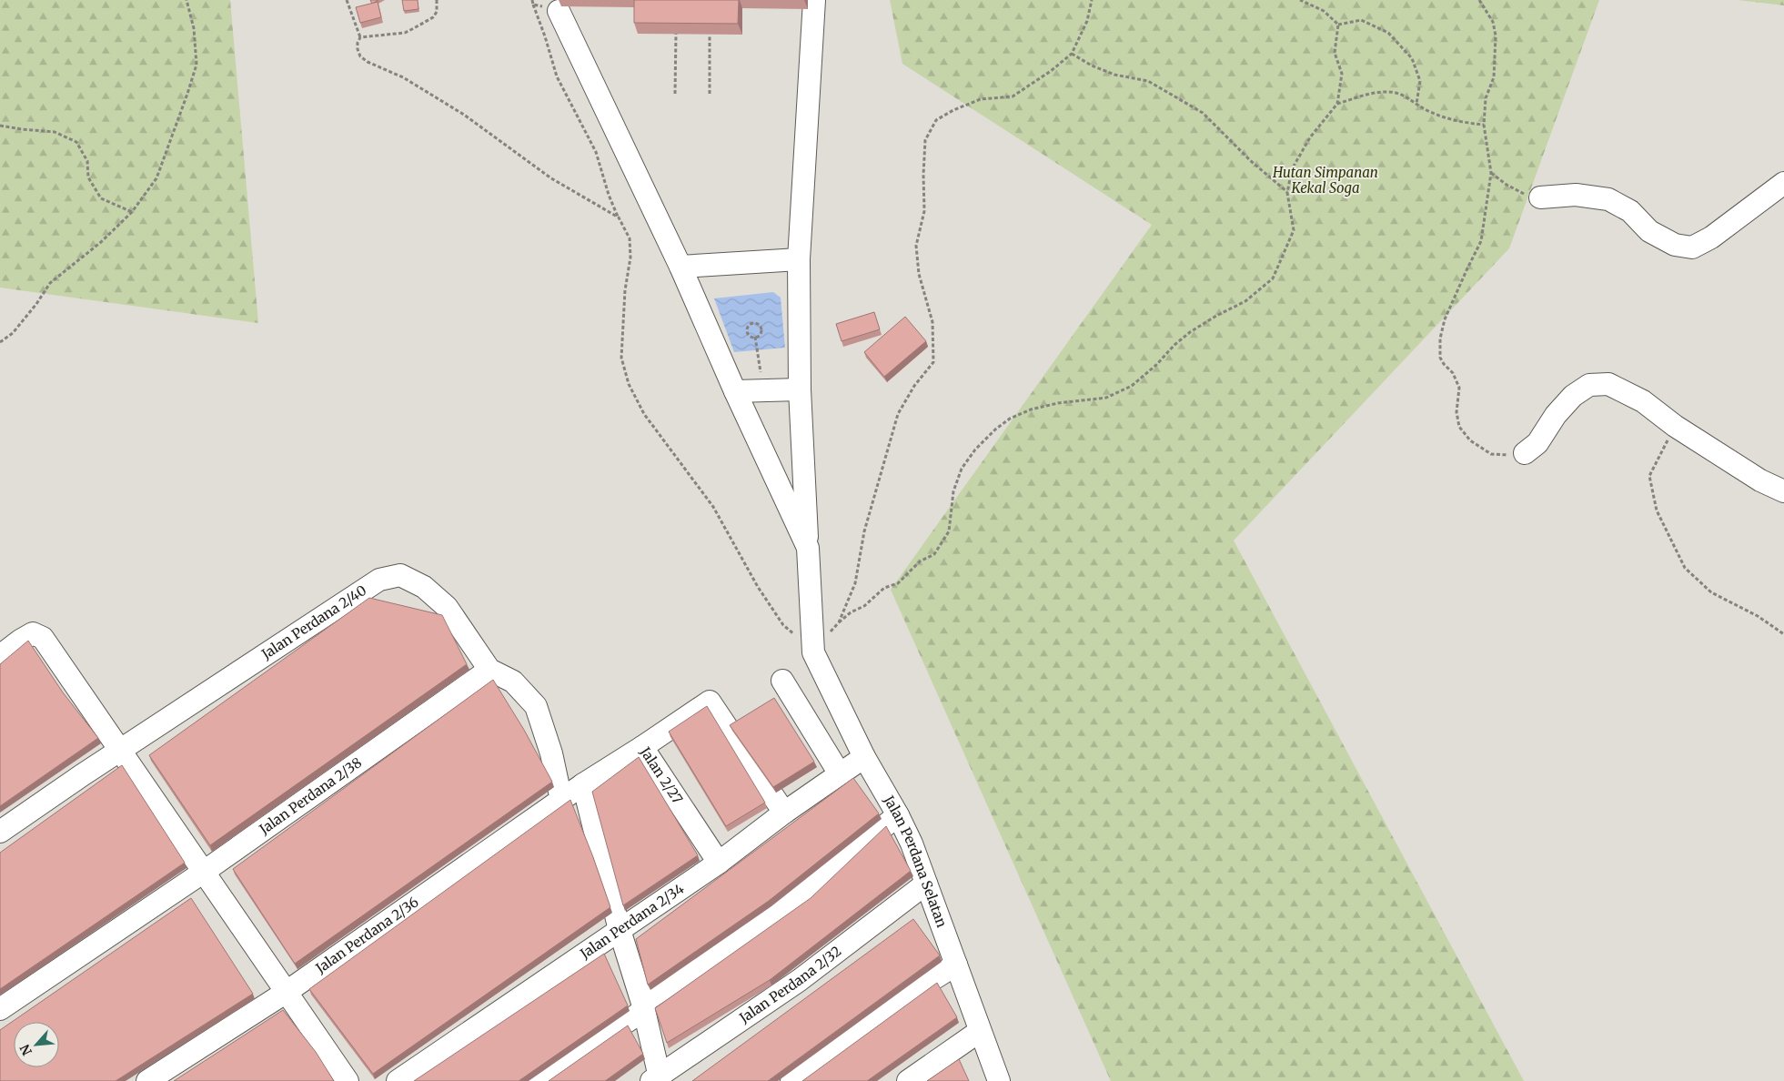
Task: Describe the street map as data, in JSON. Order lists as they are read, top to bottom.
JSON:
{
  "streets": {
    "street": [
      "Jalan Perdana 2/40",
      "Jalan 2/27",
      "Jalan Perdana 2/38",
      "Jalan Perdana Selatan",
      "Jalan Perdana 2/34",
      "Jalan Perdana 2/36",
      "Jalan Perdana 2/32"
    ]
  },
  "crossings": [
    ["Jalan Perdana 2/40", "Jalan Perdana 2/38"],
    ["Jalan 2/27", "Jalan Perdana 2/34"],
    ["Jalan 2/27", "Jalan Perdana 2/36"],
    ["Jalan Perdana Selatan", "Jalan Perdana 2/34"],
    ["Jalan Perdana Selatan", "Jalan Perdana 2/32"]
  ],
  "parks": ["Hutan Simpanan Kekal Soga"],
  "north": "bottom left"
}
